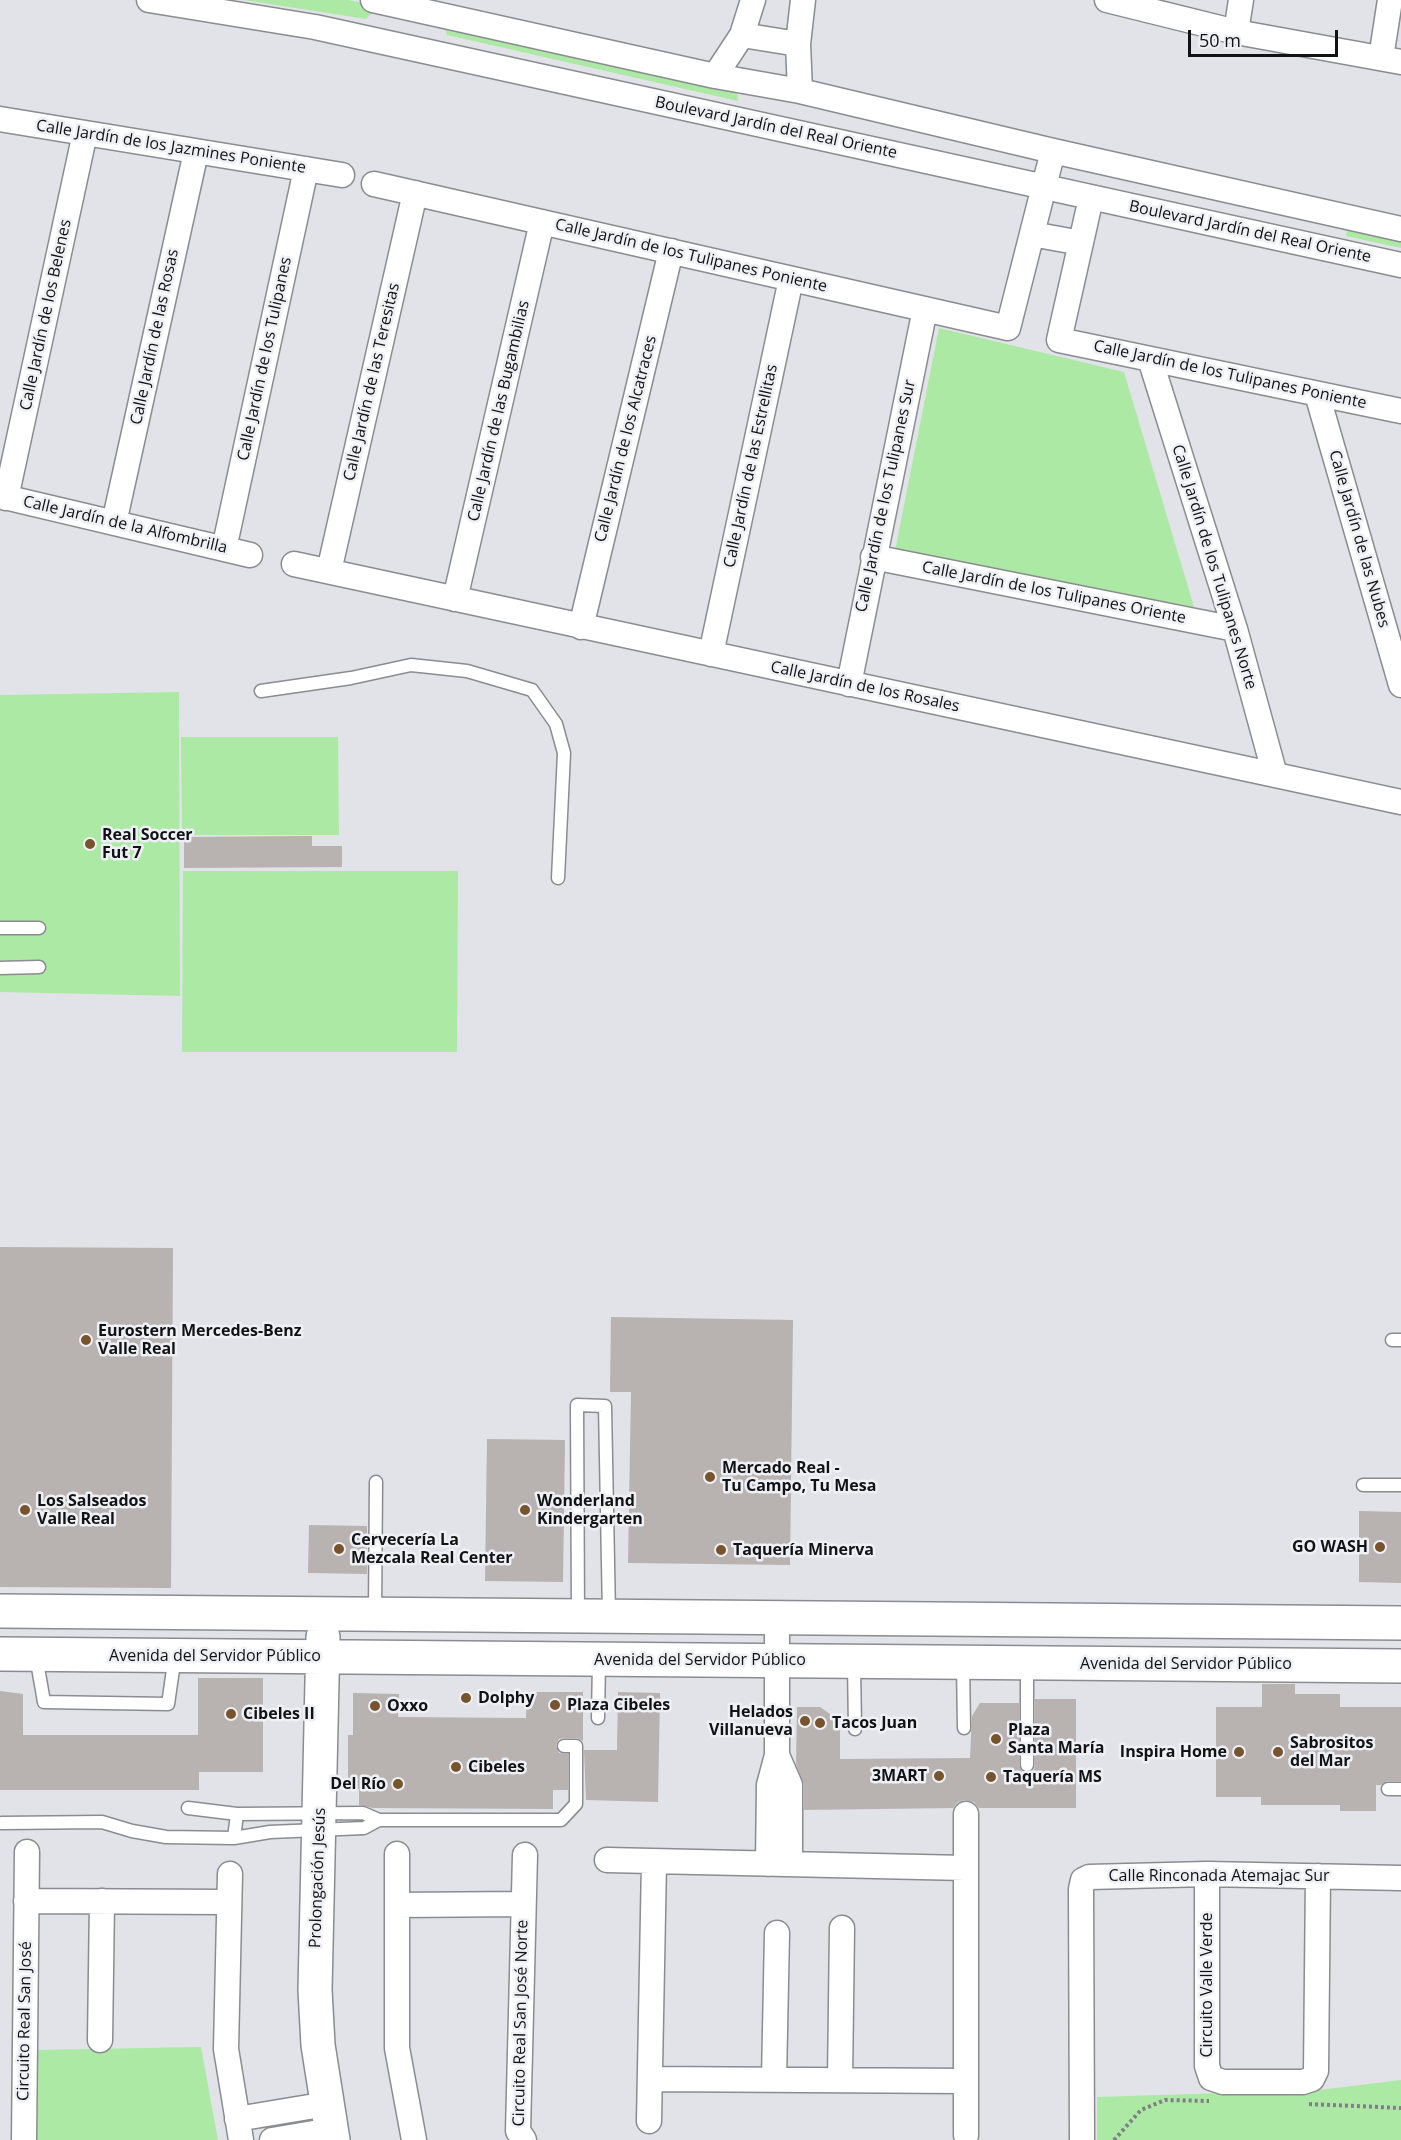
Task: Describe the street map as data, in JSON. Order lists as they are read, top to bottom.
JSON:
{
  "streets": {
    "street": [
      "Boulevard Jardín del Real Oriente",
      "Calle Jardín de los Jazmines Poniente",
      "Calle Jardín de los Tulipanes Poniente",
      "Calle Jardín de los Belenes",
      "Calle Jardín de las Rosas",
      "Calle Jardín de los Tulipanes",
      "Calle Jardín de las Teresitas",
      "Calle Jardín de las Bugambilias",
      "Calle Jardín de los Alcatraces",
      "Calle Jardín de las Estrellitas",
      "Calle Jardín de los Tulipanes Sur",
      "Calle Jardín de la Alfombrilla",
      "Calle Jardín de las Nubes",
      "Calle Jardín de los Tulipanes Norte",
      "Calle Jardín de los Tulipanes Oriente",
      "Calle Jardín de los Rosales",
      "Avenida del Servidor Público",
      "Calle Rinconada Atemajac Sur",
      "Prolongación Jesús",
      "Circuito Valle Verde",
      "Circuito Real San José",
      "Circuito Real San José Norte"
    ]
  },
  "crossings": [
    ["Calle Jardín de los Jazmines Poniente", "Calle Jardín de los Belenes"],
    ["Calle Jardín de los Jazmines Poniente", "Calle Jardín de las Rosas"],
    ["Calle Jardín de los Jazmines Poniente", "Calle Jardín de los Tulipanes"],
    ["Calle Jardín de los Tulipanes Poniente", "Calle Jardín de las Teresitas"],
    ["Calle Jardín de los Tulipanes Poniente", "Calle Jardín de las Bugambilias"],
    ["Calle Jardín de los Tulipanes Poniente", "Calle Jardín de los Alcatraces"],
    ["Calle Jardín de los Tulipanes Poniente", "Calle Jardín de las Estrellitas"],
    ["Calle Jardín de los Tulipanes Poniente", "Calle Jardín de los Tulipanes Sur"],
    ["Calle Jardín de los Tulipanes Poniente", "Calle Jardín de las Nubes"],
    ["Calle Jardín de los Tulipanes Poniente", "Calle Jardín de los Tulipanes Norte"],
    ["Calle Jardín de los Belenes", "Calle Jardín de la Alfombrilla"],
    ["Calle Jardín de las Rosas", "Calle Jardín de la Alfombrilla"],
    ["Calle Jardín de los Tulipanes", "Calle Jardín de la Alfombrilla"],
    ["Calle Jardín de las Teresitas", "Calle Jardín de los Rosales"],
    ["Calle Jardín de las Bugambilias", "Calle Jardín de los Rosales"],
    ["Calle Jardín de los Alcatraces", "Calle Jardín de los Rosales"],
    ["Calle Jardín de las Estrellitas", "Calle Jardín de los Rosales"],
    ["Calle Jardín de los Tulipanes Sur", "Calle Jardín de los Tulipanes Oriente"],
    ["Calle Jardín de los Tulipanes Sur", "Calle Jardín de los Rosales"],
    ["Calle Jardín de los Tulipanes Norte", "Calle Jardín de los Tulipanes Oriente"],
    ["Calle Jardín de los Tulipanes Norte", "Calle Jardín de los Rosales"],
    ["Avenida del Servidor Público", "Prolongación Jesús"],
    ["Calle Rinconada Atemajac Sur", "Circuito Valle Verde"]
  ],
  "places": [
    "Real Soccer Fut 7",
    "Eurostern Mercedes-Benz Valle Real",
    "Mercado Real - Tu Campo, Tu Mesa",
    "Los Salseados Valle Real",
    "Wonderland Kindergarten",
    "GO WASH",
    "Cervecería La Mezcala Real Center",
    "Taquería Minerva",
    "Dolphy",
    "Plaza Cibeles",
    "Oxxo",
    "Cibeles II",
    "Helados Villanueva",
    "Tacos Juan",
    "Plaza Santa María",
    "Inspira Home",
    "Sabrositos del Mar",
    "Cibeles",
    "3MART",
    "Taquería MS",
    "Del Río"
  ],
  "scale_bar": "50 m"
}
